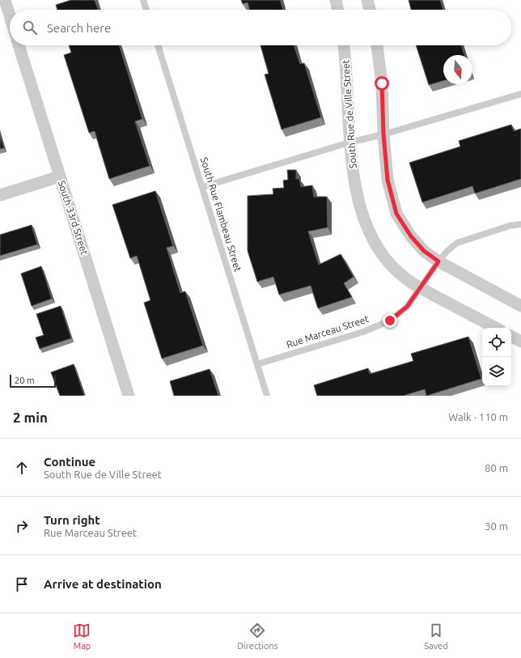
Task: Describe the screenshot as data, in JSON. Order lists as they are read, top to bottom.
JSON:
{
  "streets": {
    "street": ["South Rue de Ville Street", "South 33rd Street"],
    "lane": ["South Rue Flambeau Street", "Rue Marceau Street"]
  },
  "crossings": [
    ["South Rue de Ville Street", "Rue Marceau Street"],
    ["South Rue Flambeau Street", "Rue Marceau Street"]
  ],
  "scale_bar": "20 m",
  "north": "bottom",
  "page": {
    "search": "Search here",
    "scale": "20 m",
    "heading": ["2 min", "Walk · 110 m"],
    "list": [
      ["Continue", "South Rue de Ville Street", "80 m"],
      ["Turn right", "Rue Marceau Street", "30 m"],
      "Arrive at destination"
    ],
    "nav": ["Map", "Directions", "Saved"]
  }
}
